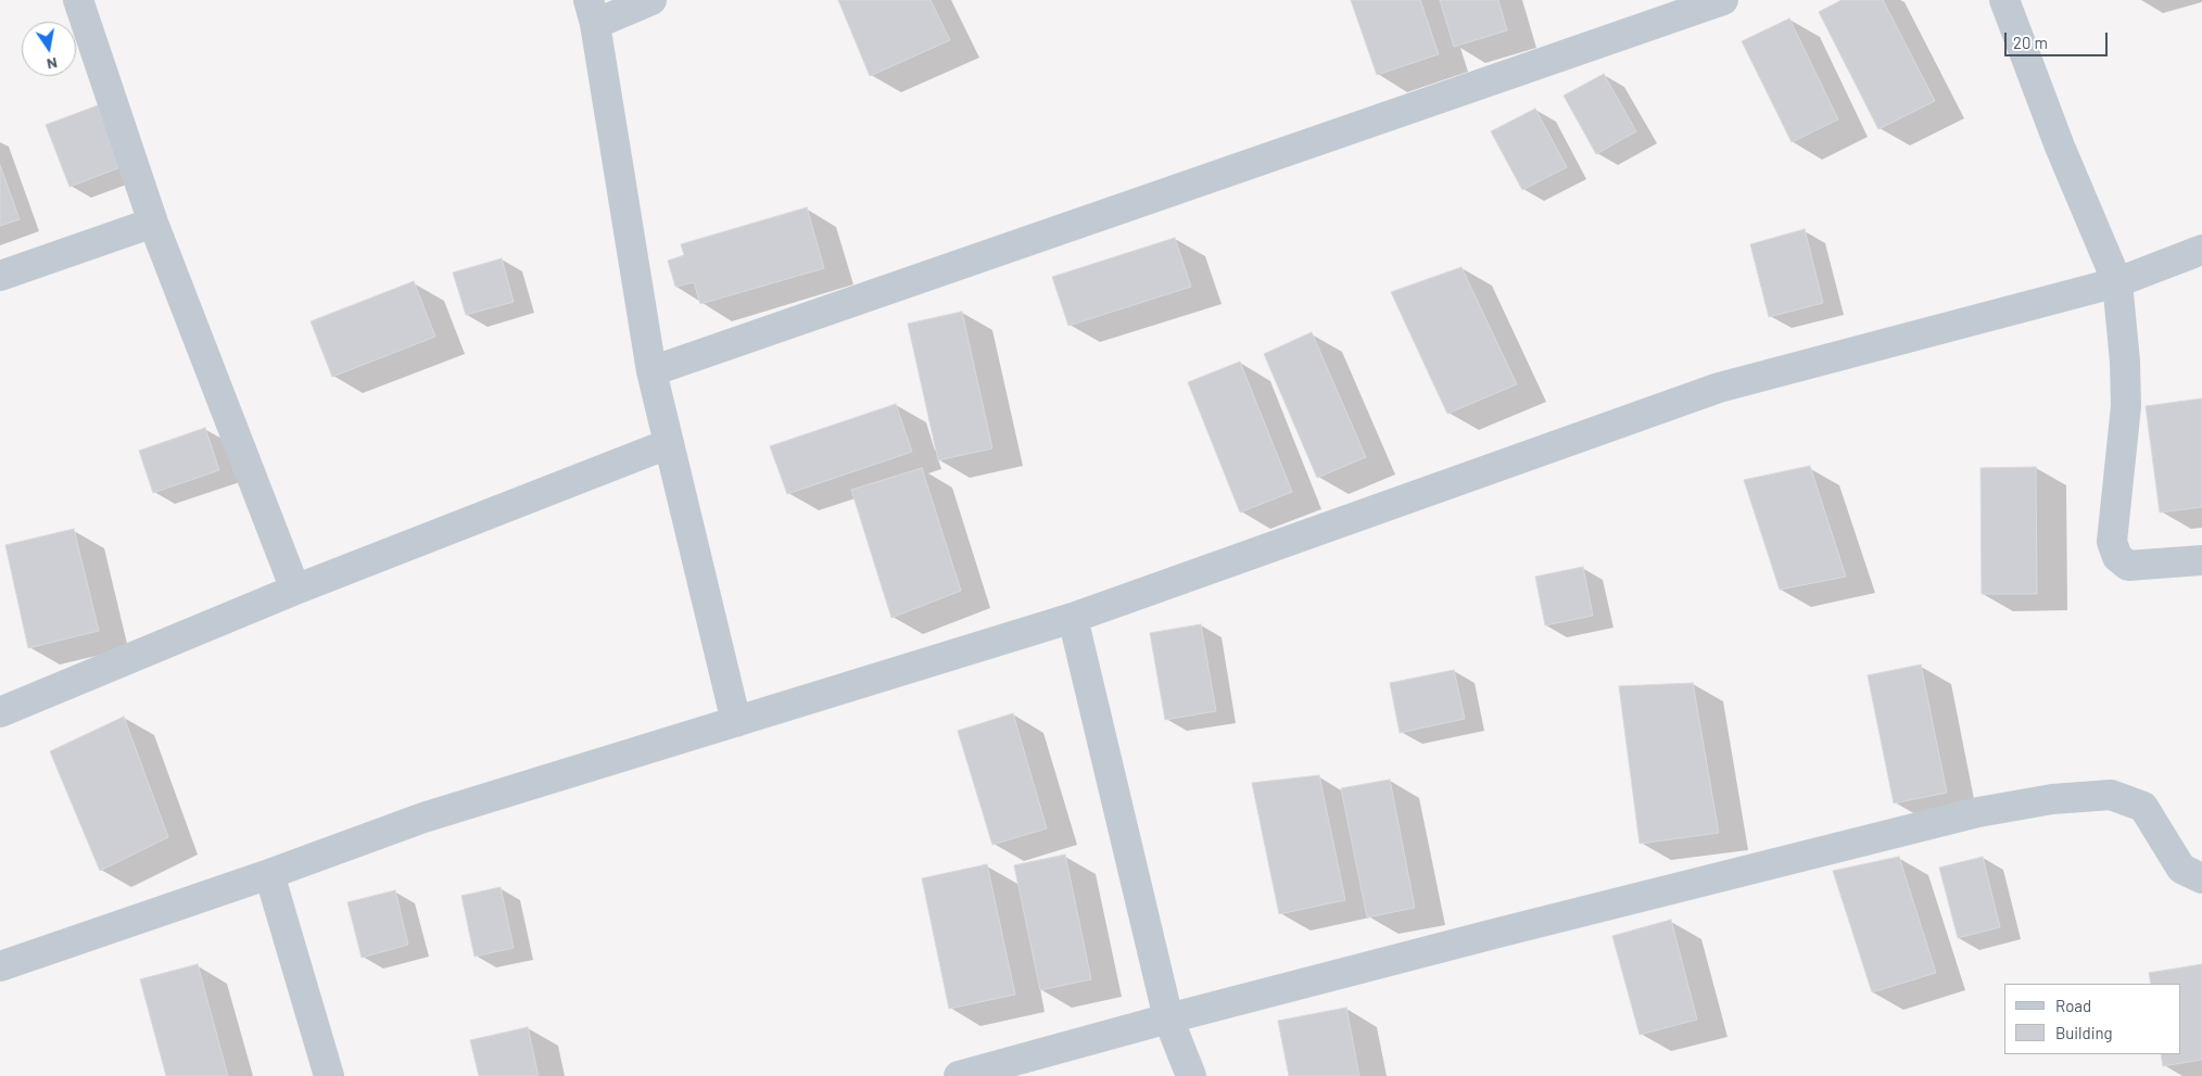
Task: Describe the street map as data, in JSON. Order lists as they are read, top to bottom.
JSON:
{
  "legend": ["Road", "Building"],
  "scale_bar": "20 m",
  "north": "bottom"
}
